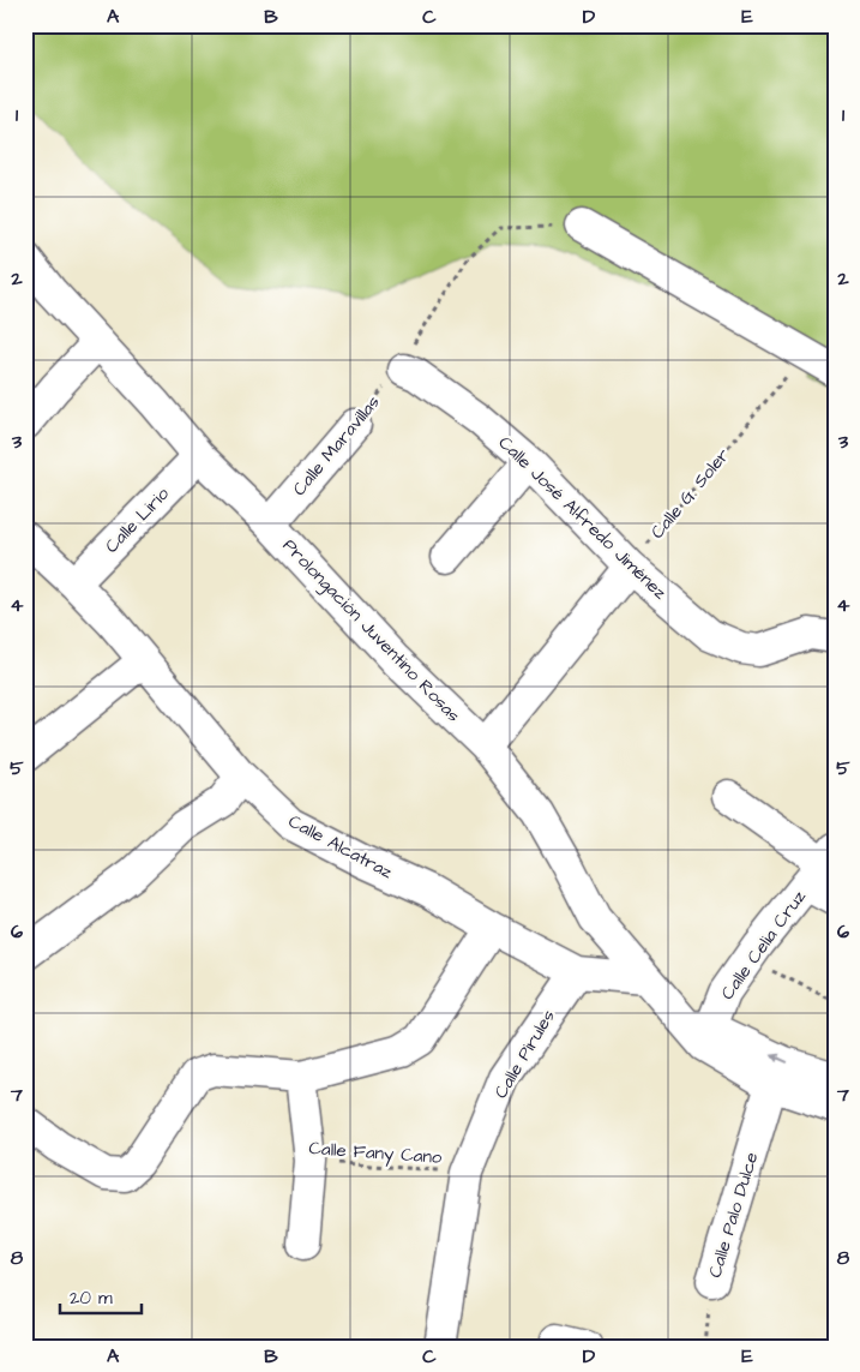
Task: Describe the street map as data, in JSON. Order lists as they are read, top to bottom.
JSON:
{
  "streets": {
    "street": [
      "Calle Maravillas",
      "Calle José Alfredo Jiménez",
      "Calle Lirio",
      "Prolongación Juventino Rosas",
      "Calle Alcatraz",
      "Calle Celia Cruz",
      "Calle Pirules",
      "Calle Palo Dulce"
    ],
    "path": ["Calle G. Soler", "Calle Fany Cano"]
  },
  "crossings": [
    ["Calle Maravillas", "Calle José Alfredo Jiménez"],
    ["Calle Maravillas", "Prolongación Juventino Rosas"],
    ["Calle G. Soler", "Calle José Alfredo Jiménez"],
    ["Calle Lirio", "Prolongación Juventino Rosas"],
    ["Calle Lirio", "Calle Alcatraz"],
    ["Prolongación Juventino Rosas", "Calle Alcatraz"],
    ["Prolongación Juventino Rosas", "Calle Celia Cruz"],
    ["Prolongación Juventino Rosas", "Calle Palo Dulce"],
    ["Calle Alcatraz", "Calle Pirules"],
    ["Calle Pirules", "Calle Fany Cano"]
  ],
  "scale_bar": "20 m",
  "grid": {
    "columns": [
      "A",
      "B",
      "C",
      "D",
      "E"
    ],
    "rows": [
      "1",
      "2",
      "3",
      "4",
      "5",
      "6",
      "7",
      "8"
    ]
  }
}
